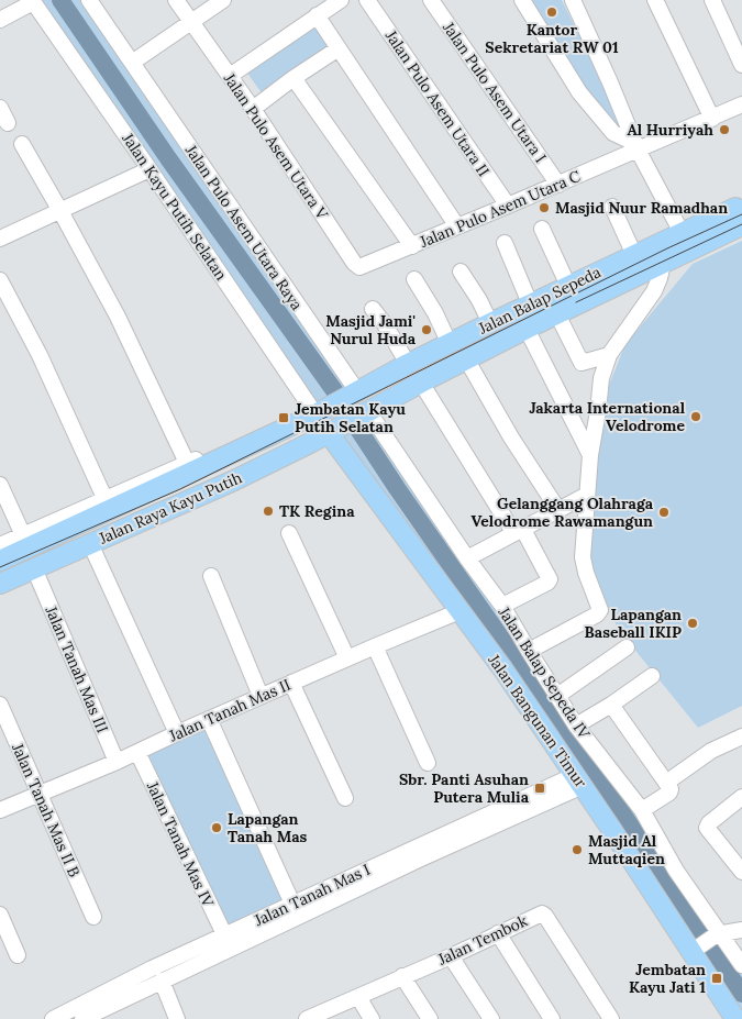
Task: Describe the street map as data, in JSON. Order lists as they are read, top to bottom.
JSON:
{
  "streets": {
    "main road": ["Jalan Balap Sepeda", "Jalan Raya Kayu Putih", "Jalan Bangunan Timur"],
    "street": [
      "Jalan Pulo Asem Utara I",
      "Jalan Pulo Asem Utara II",
      "Jalan Pulo Asem Utara V",
      "Jalan Kayu Putih Selatan",
      "Jalan Pulo Asem Utara C",
      "Jalan Pulo Asem Utara Raya",
      "Jalan Tanah Mas III",
      "Jalan Balap Sepeda IV",
      "Jalan Tanah Mas II",
      "Jalan Tanah Mas II B",
      "Jalan Tanah Mas IV",
      "Jalan Tanah Mas I",
      "Jalan Tembok"
    ]
  },
  "crossings": [
    ["Jalan Pulo Asem Utara I", "Jalan Pulo Asem Utara C"],
    ["Jalan Pulo Asem Utara II", "Jalan Pulo Asem Utara C"],
    ["Jalan Pulo Asem Utara V", "Jalan Pulo Asem Utara C"],
    ["Jalan Kayu Putih Selatan", "Jalan Balap Sepeda"],
    ["Jalan Kayu Putih Selatan", "Jalan Raya Kayu Putih"],
    ["Jalan Pulo Asem Utara Raya", "Jalan Balap Sepeda"],
    ["Jalan Balap Sepeda", "Jalan Raya Kayu Putih"],
    ["Jalan Balap Sepeda", "Jalan Balap Sepeda IV"],
    ["Jalan Raya Kayu Putih", "Jalan Balap Sepeda IV"],
    ["Jalan Raya Kayu Putih", "Jalan Bangunan Timur"],
    ["Jalan Tanah Mas III", "Jalan Tanah Mas II"],
    ["Jalan Tanah Mas II", "Jalan Bangunan Timur"],
    ["Jalan Tanah Mas II", "Jalan Tanah Mas II B"],
    ["Jalan Tanah Mas II", "Jalan Tanah Mas IV"],
    ["Jalan Bangunan Timur", "Jalan Tanah Mas I"],
    ["Jalan Tanah Mas IV", "Jalan Tanah Mas I"]
  ],
  "places": {
    "other": [
      "Kantor Sekretariat RW 01",
      "Al Hurriyah",
      "Masjid Nuur Ramadhan",
      "Masjid Jami' Nurul Huda",
      "Jakarta International Velodrome",
      "TK Regina",
      "Gelanggang Olahraga Velodrome Rawamangun",
      "Lapangan Baseball IKIP",
      "Lapangan Tanah Mas",
      "Masjid Al Muttaqien"
    ],
    "transit": ["Jembatan Kayu Putih Selatan", "Sbr. Panti Asuhan Putera Mulia", "Jembatan Kayu Jati 1"]
  }
}
